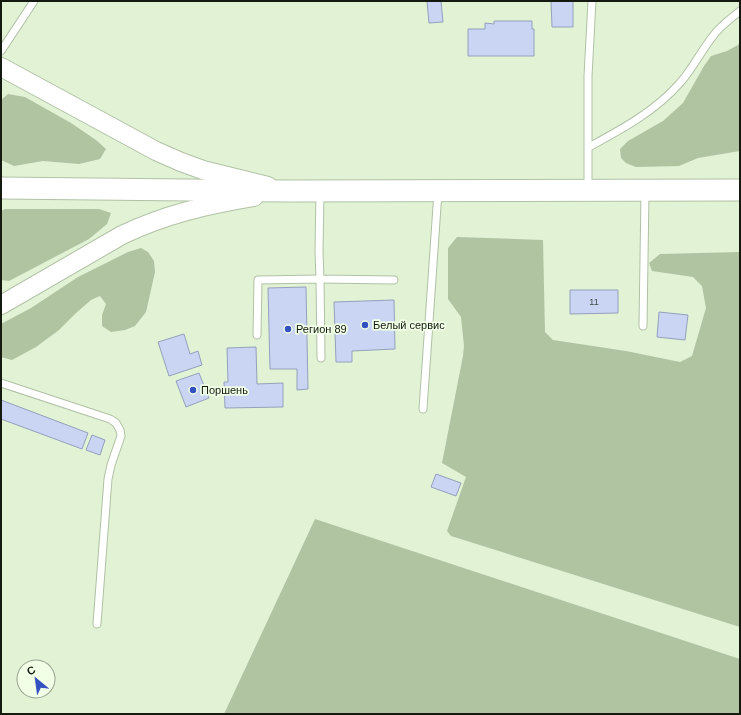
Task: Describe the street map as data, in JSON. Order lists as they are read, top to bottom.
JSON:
{
  "places": ["Белый сервис", "Регион 89", "Поршень"],
  "house_numbers": ["11"],
  "north": "top left"
}
